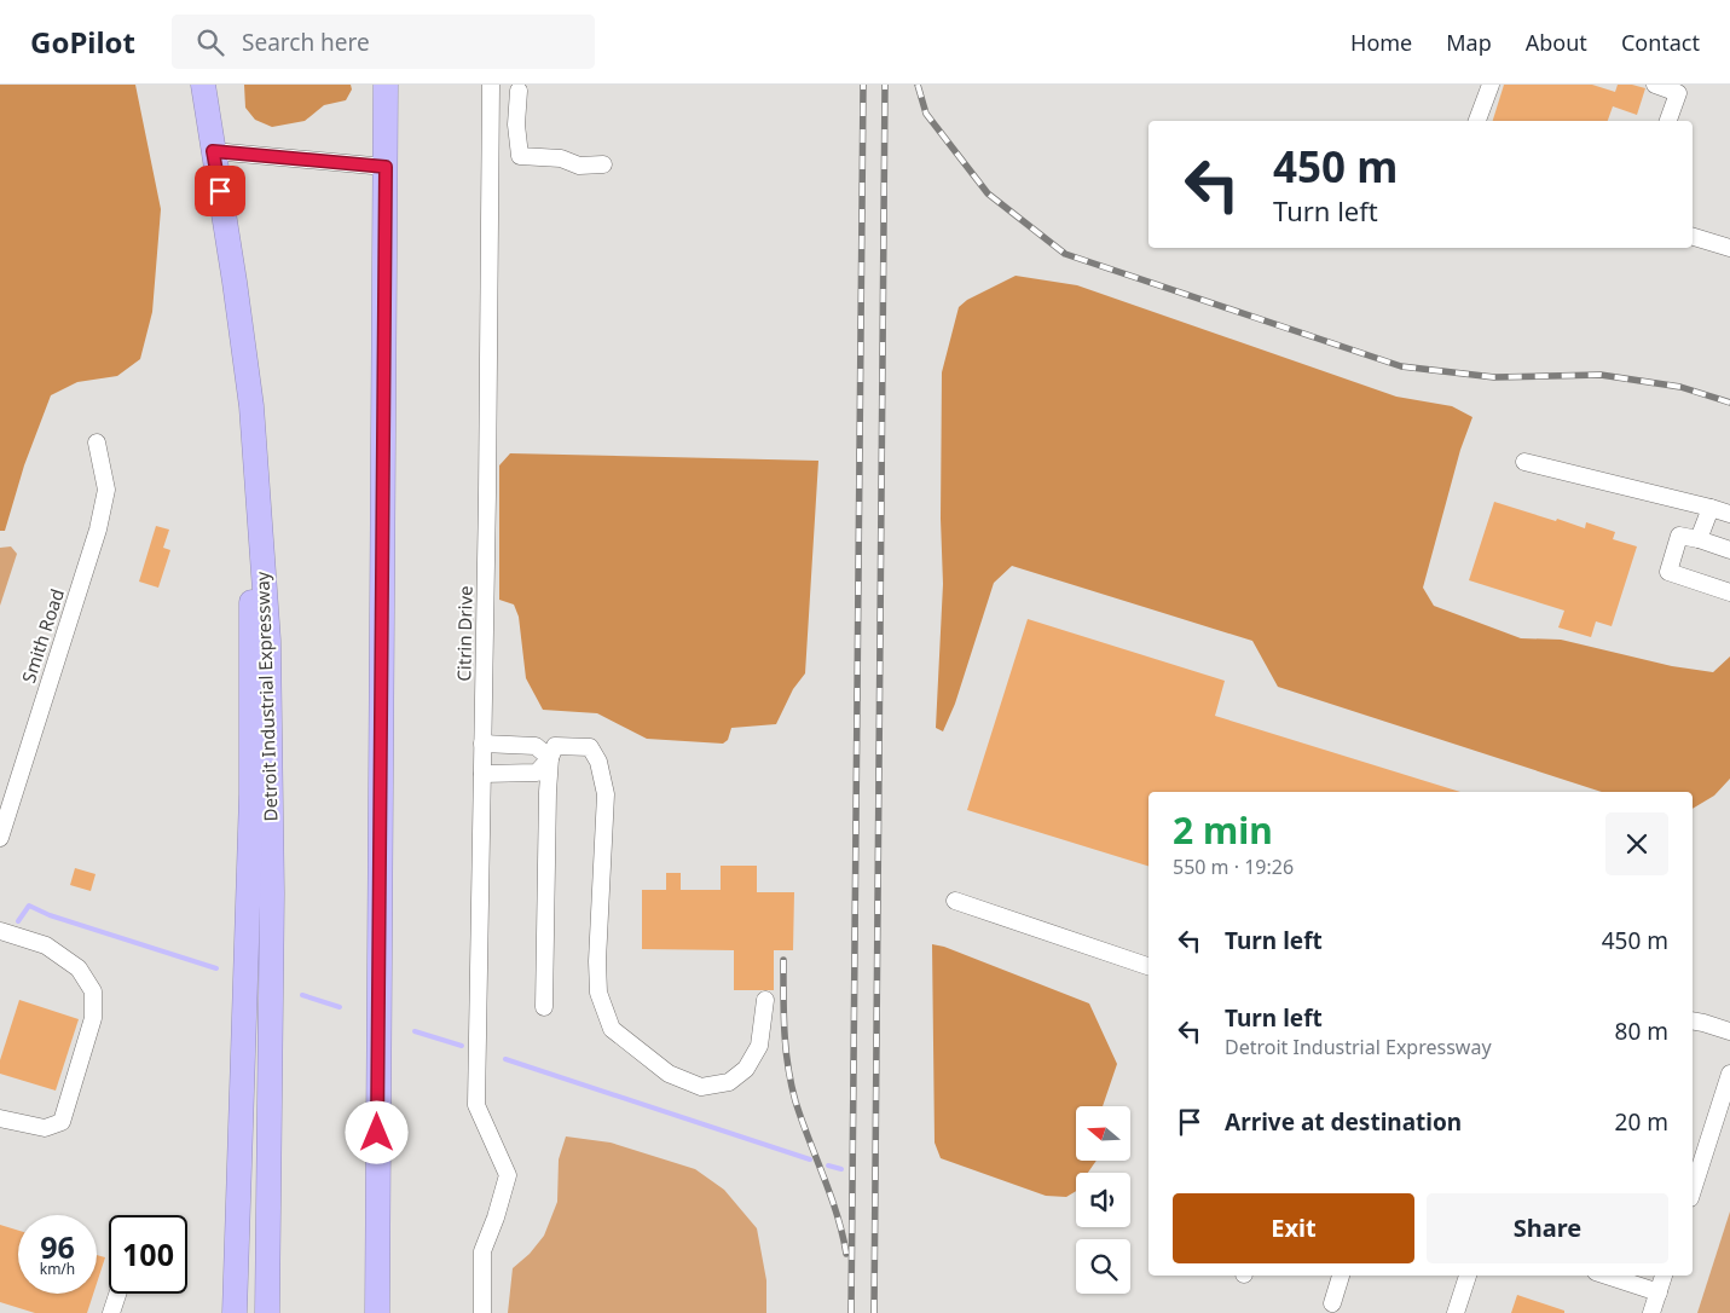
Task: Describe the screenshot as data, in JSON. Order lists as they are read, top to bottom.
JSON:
{
  "streets": {
    "highway": ["Detroit Industrial Expressway"],
    "street": ["Citrin Drive", "Smith Road"]
  },
  "north": "left",
  "page": {
    "header": "GoPilot",
    "search": "Search here",
    "nav": [
      "Home",
      "Map",
      "About",
      "Contact"
    ],
    "turn": ["450 m", "Turn left"],
    "heading": ["2 min", "550 m · 19:26"],
    "list": [
      {
        "name": "Turn left",
        "value": "450 m"
      },
      {
        "name": "Turn left",
        "note": "Detroit Industrial Expressway",
        "value": "80 m"
      },
      {
        "name": "Arrive at destination",
        "value": "20 m"
      }
    ],
    "buttons": ["Exit", "Share"],
    "speed": "96 km/h",
    "limit": "100"
  }
}
